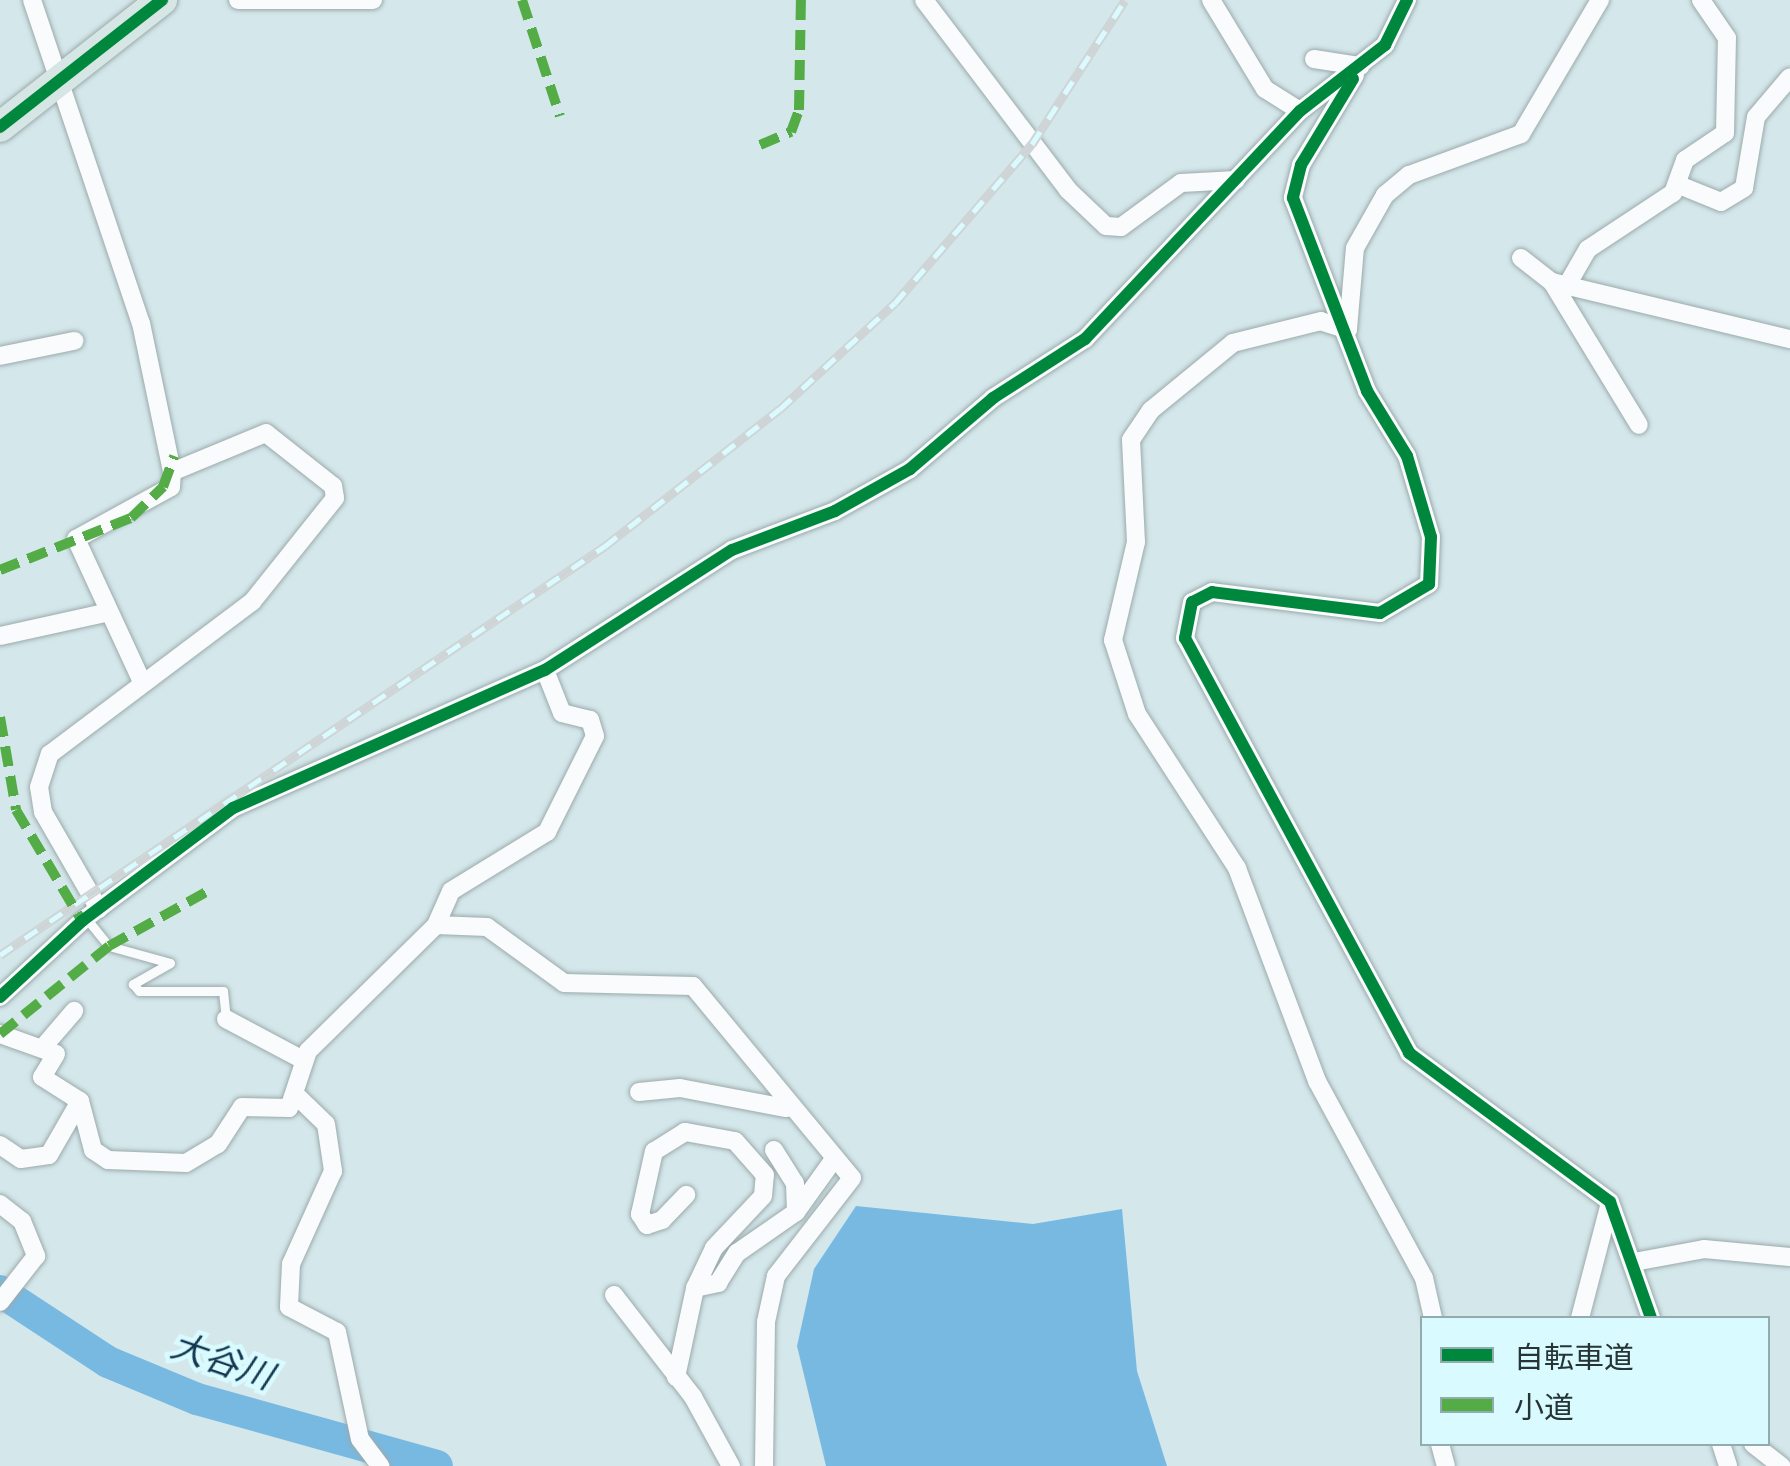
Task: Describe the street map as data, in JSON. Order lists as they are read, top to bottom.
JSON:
{
  "water": ["大谷川"],
  "legend": ["自転車道", "小道"]
}
